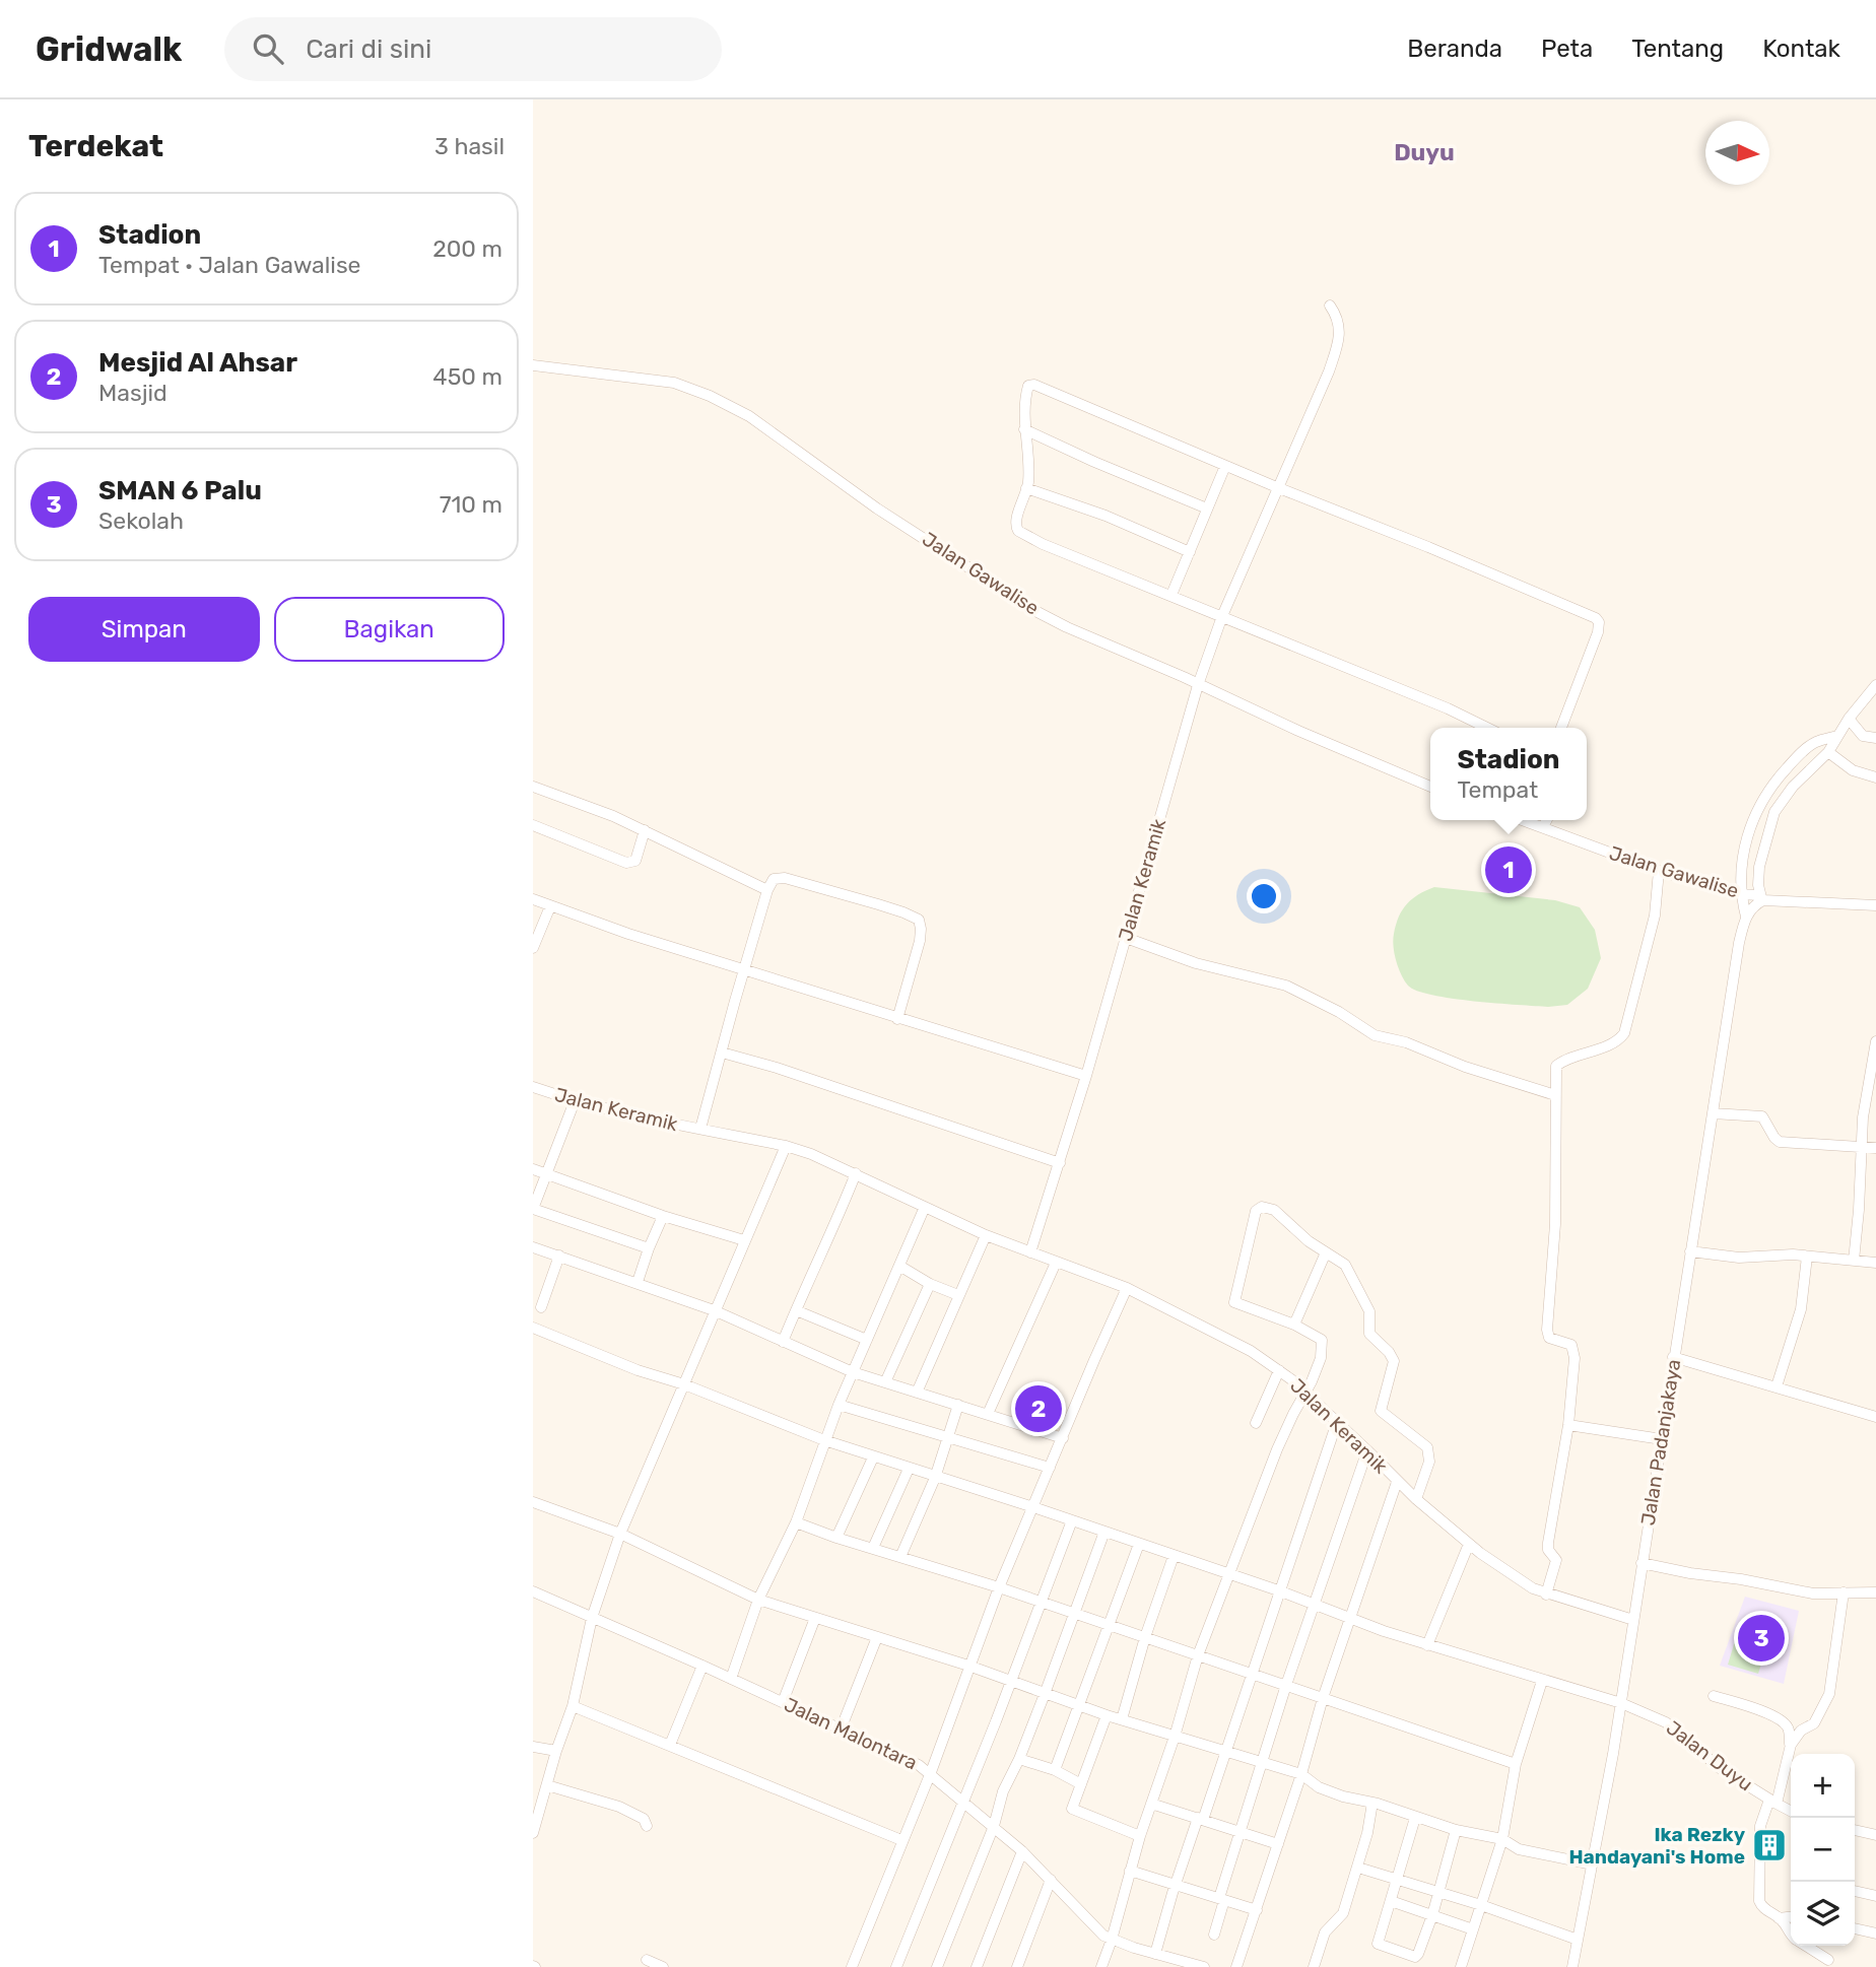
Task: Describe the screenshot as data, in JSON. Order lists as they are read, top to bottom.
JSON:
{
  "streets": {
    "street": [
      "Jalan Gawalise",
      "Jalan Keramik",
      "Jalan Padanjakaya",
      "Jalan Malontara",
      "Jalan Duyu"
    ]
  },
  "crossings": [
    ["Jalan Gawalise", "Jalan Keramik"],
    ["Jalan Gawalise", "Jalan Padanjakaya"],
    ["Jalan Keramik", "Jalan Padanjakaya"],
    ["Jalan Padanjakaya", "Jalan Duyu"]
  ],
  "districts": ["Duyu"],
  "places": {
    "building": ["Ika Rezky Handayani's Home"]
  },
  "north": "right",
  "page": {
    "header": "Gridwalk",
    "search": "Cari di sini",
    "nav": [
      "Beranda",
      "Peta",
      "Tentang",
      "Kontak"
    ],
    "heading": ["Terdekat", "3 hasil"],
    "list": [
      {
        "mark": "1",
        "name": "Stadion",
        "note": "Tempat · Jalan Gawalise",
        "value": "200 m"
      },
      {
        "mark": "2",
        "name": "Mesjid Al Ahsar",
        "note": "Masjid",
        "value": "450 m"
      },
      {
        "mark": "3",
        "name": "SMAN 6 Palu",
        "note": "Sekolah",
        "value": "710 m"
      }
    ],
    "buttons": ["Simpan", "Bagikan"],
    "popup": ["Stadion", "Tempat"],
    "pins": ["1", "2", "3"],
    "map_buttons": ["+", "−"]
  }
}
